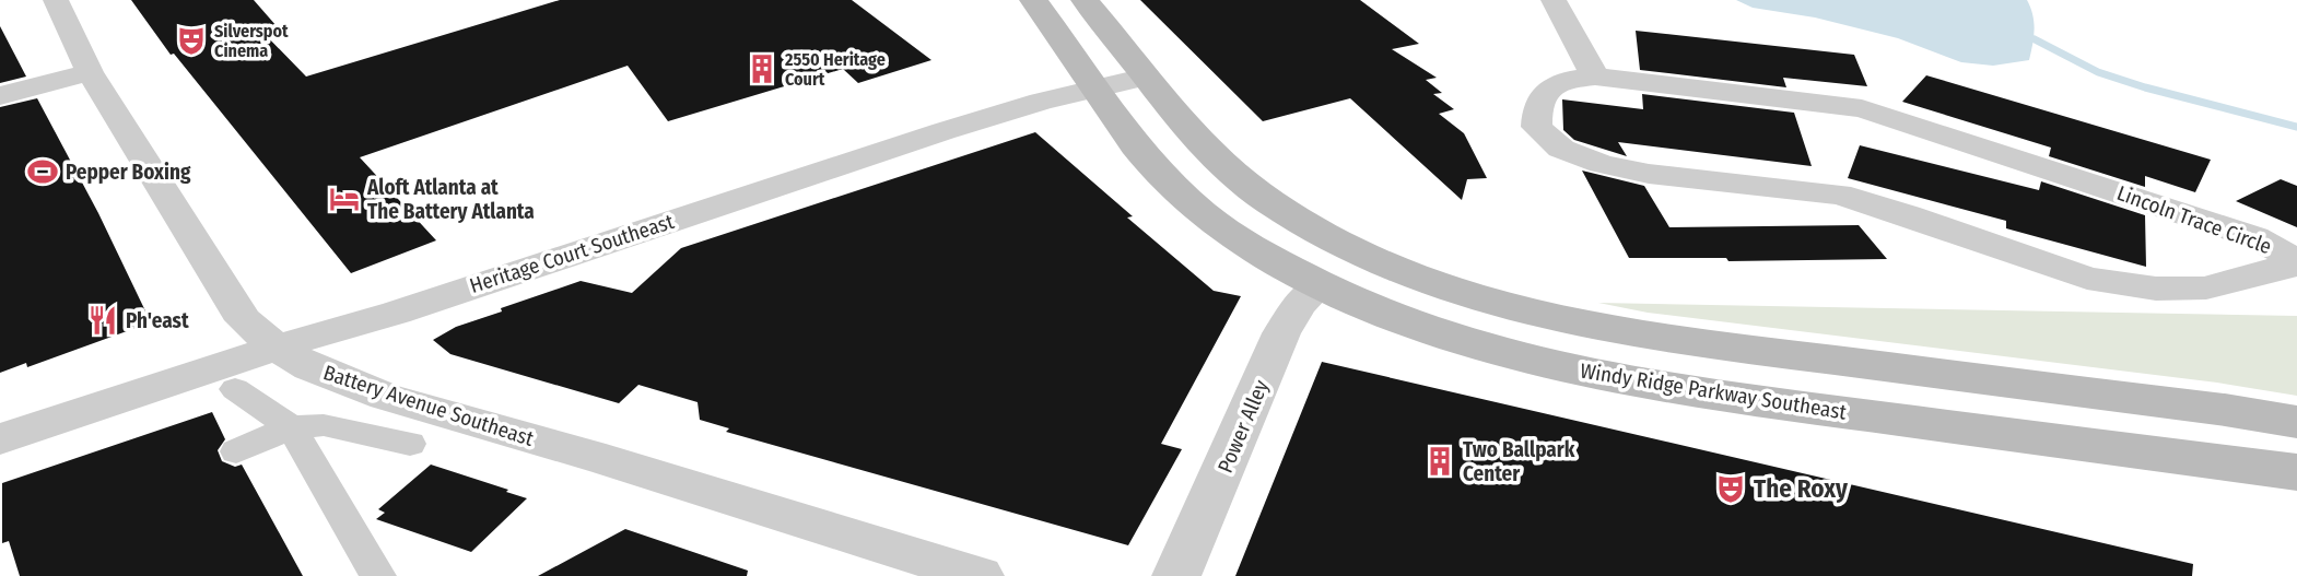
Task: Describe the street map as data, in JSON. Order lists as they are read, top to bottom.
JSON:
{
  "streets": {
    "main road": ["Windy Ridge Parkway Southeast"],
    "street": [
      "Lincoln Trace Circle",
      "Heritage Court Southeast",
      "Battery Avenue Southeast",
      "Power Alley"
    ]
  },
  "crossings": [
    ["Heritage Court Southeast", "Windy Ridge Parkway Southeast"],
    ["Heritage Court Southeast", "Battery Avenue Southeast"],
    ["Windy Ridge Parkway Southeast", "Power Alley"]
  ],
  "places": {
    "theatre": ["Silverspot Cinema", "The Roxy"],
    "building": ["2550 Heritage Court", "Two Ballpark Center"],
    "sports": ["Pepper Boxing"],
    "hotel": ["Aloft Atlanta at The Battery Atlanta"],
    "restaurant": ["Ph'east"]
  }
}
